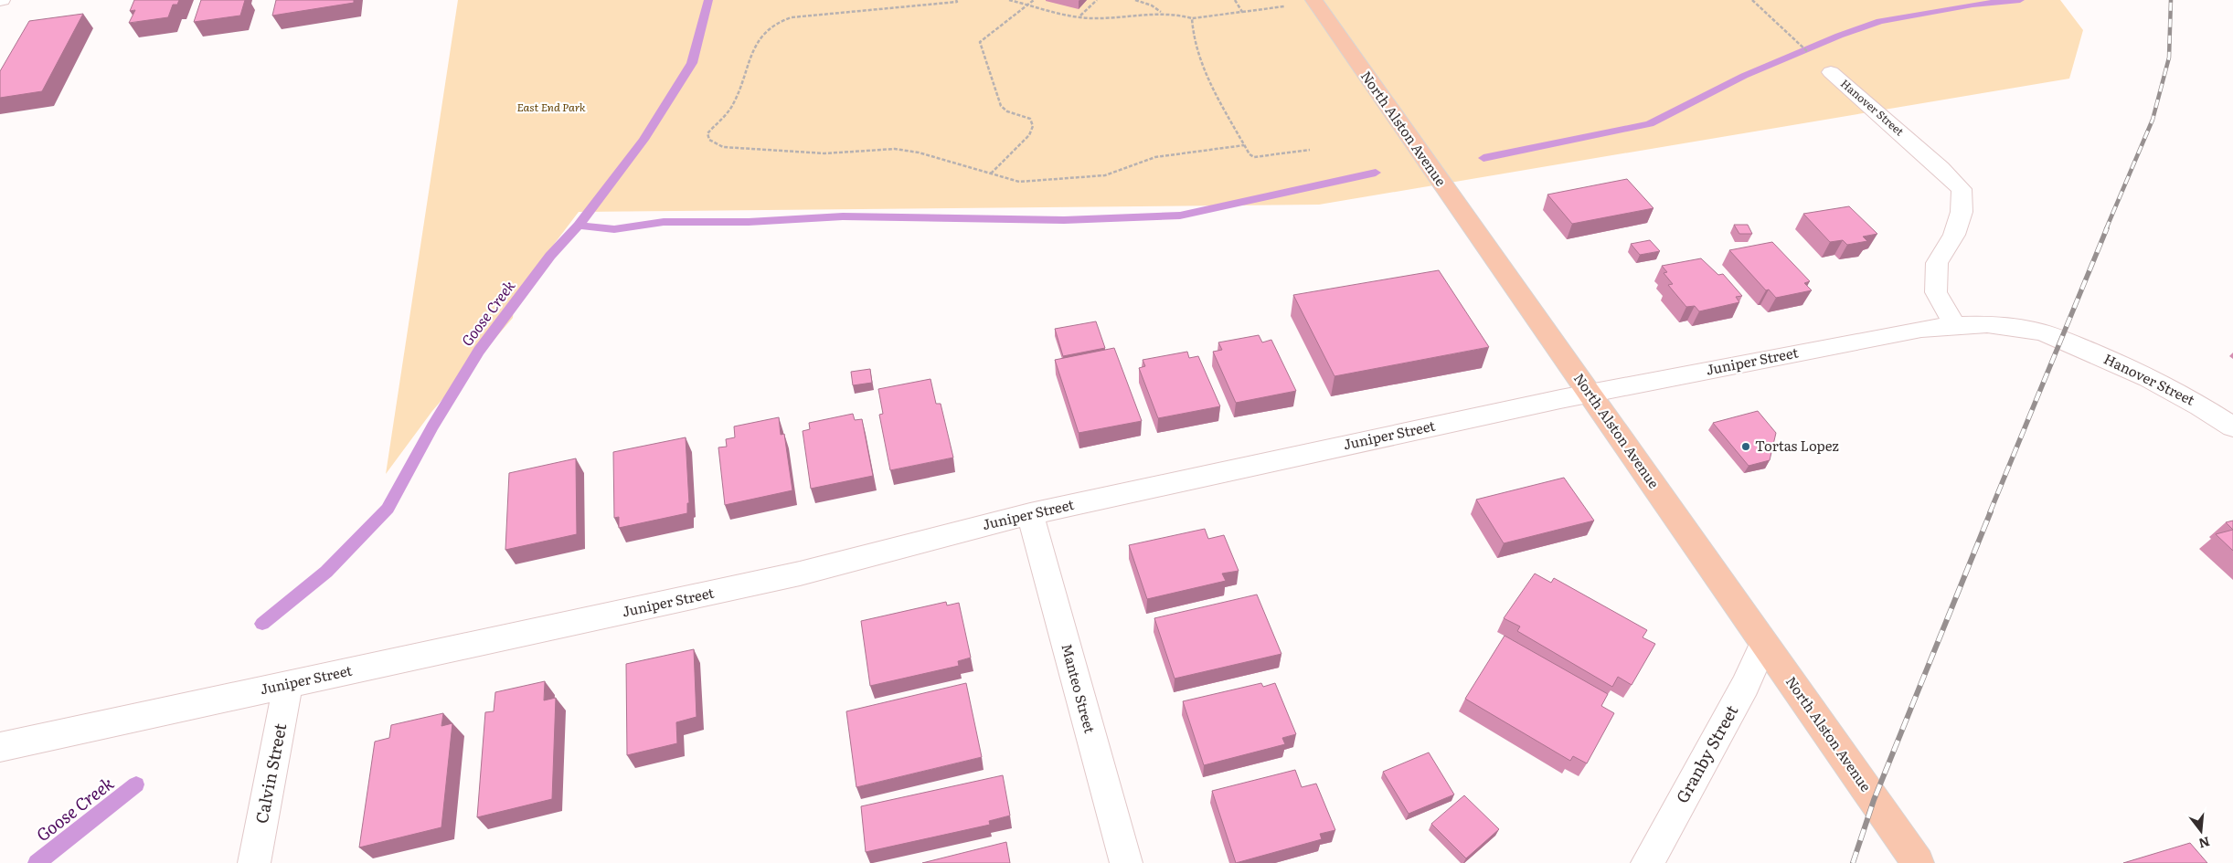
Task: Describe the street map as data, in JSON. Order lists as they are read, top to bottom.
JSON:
{
  "streets": {
    "main road": ["North Alston Avenue"],
    "street": [
      "Hanover Street",
      "Juniper Street",
      "Manteo Street",
      "Granby Street",
      "Calvin Street"
    ]
  },
  "crossings": [
    ["Hanover Street", "Juniper Street"],
    ["North Alston Avenue", "Juniper Street"],
    ["North Alston Avenue", "Granby Street"],
    ["Juniper Street", "Manteo Street"],
    ["Juniper Street", "Calvin Street"]
  ],
  "water": ["Goose Creek"],
  "parks": ["East End Park"],
  "places": ["Tortas Lopez"],
  "north": "bottom"
}
